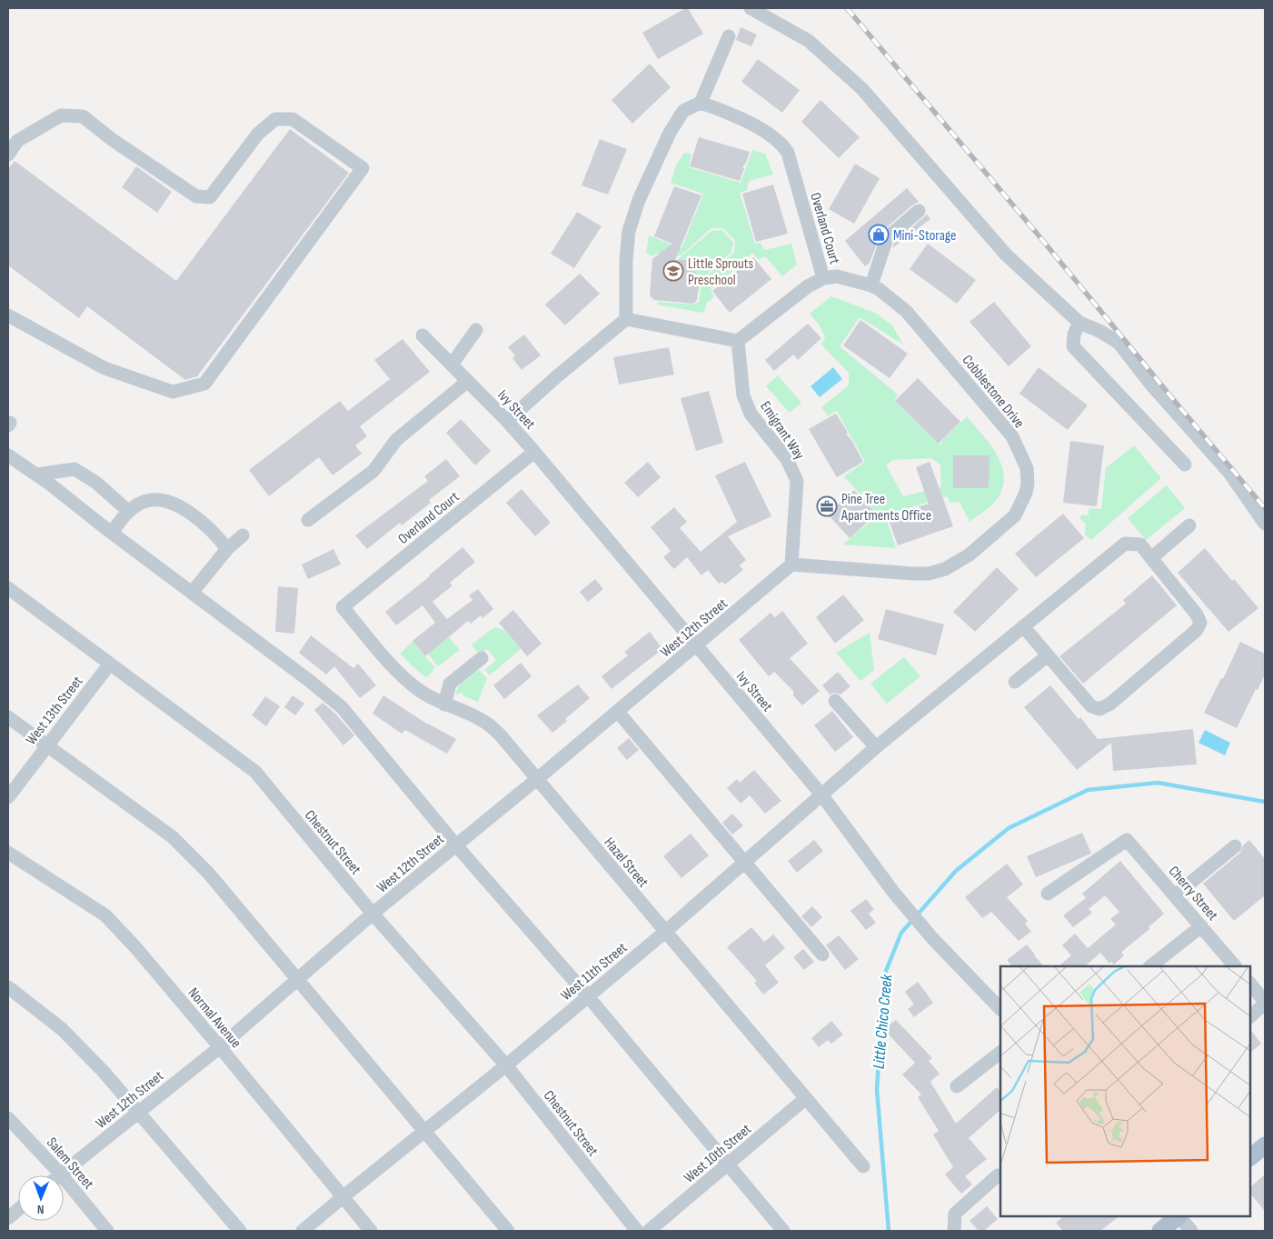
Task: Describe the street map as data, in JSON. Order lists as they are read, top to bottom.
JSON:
{
  "streets": {
    "street": [
      "Overland Court",
      "Cobblestone Drive",
      "Ivy Street",
      "Emigrant Way",
      "West 12th Street",
      "West 13th Street",
      "Chestnut Street",
      "Hazel Street",
      "Cherry Street",
      "West 11th Street",
      "Normal Avenue",
      "West 10th Street",
      "Salem Street"
    ]
  },
  "crossings": [
    ["Overland Court", "Cobblestone Drive"],
    ["Overland Court", "Ivy Street"],
    ["Overland Court", "Emigrant Way"],
    ["Overland Court", "Hazel Street"],
    ["Cobblestone Drive", "Emigrant Way"],
    ["Cobblestone Drive", "West 12th Street"],
    ["Ivy Street", "West 12th Street"],
    ["Ivy Street", "West 11th Street"],
    ["Emigrant Way", "West 12th Street"],
    ["West 12th Street", "Chestnut Street"],
    ["West 12th Street", "Hazel Street"],
    ["West 12th Street", "Normal Avenue"],
    ["West 12th Street", "Salem Street"],
    ["West 13th Street", "Chestnut Street"],
    ["Chestnut Street", "West 11th Street"],
    ["Hazel Street", "West 11th Street"],
    ["Hazel Street", "West 10th Street"],
    ["West 11th Street", "Normal Avenue"]
  ],
  "water": ["Little Chico Creek"],
  "places": {
    "shop": ["Mini-Storage"],
    "school or university": ["Little Sprouts Preschool"],
    "office": ["Pine Tree Apartments Office"]
  },
  "north": "bottom"
}
